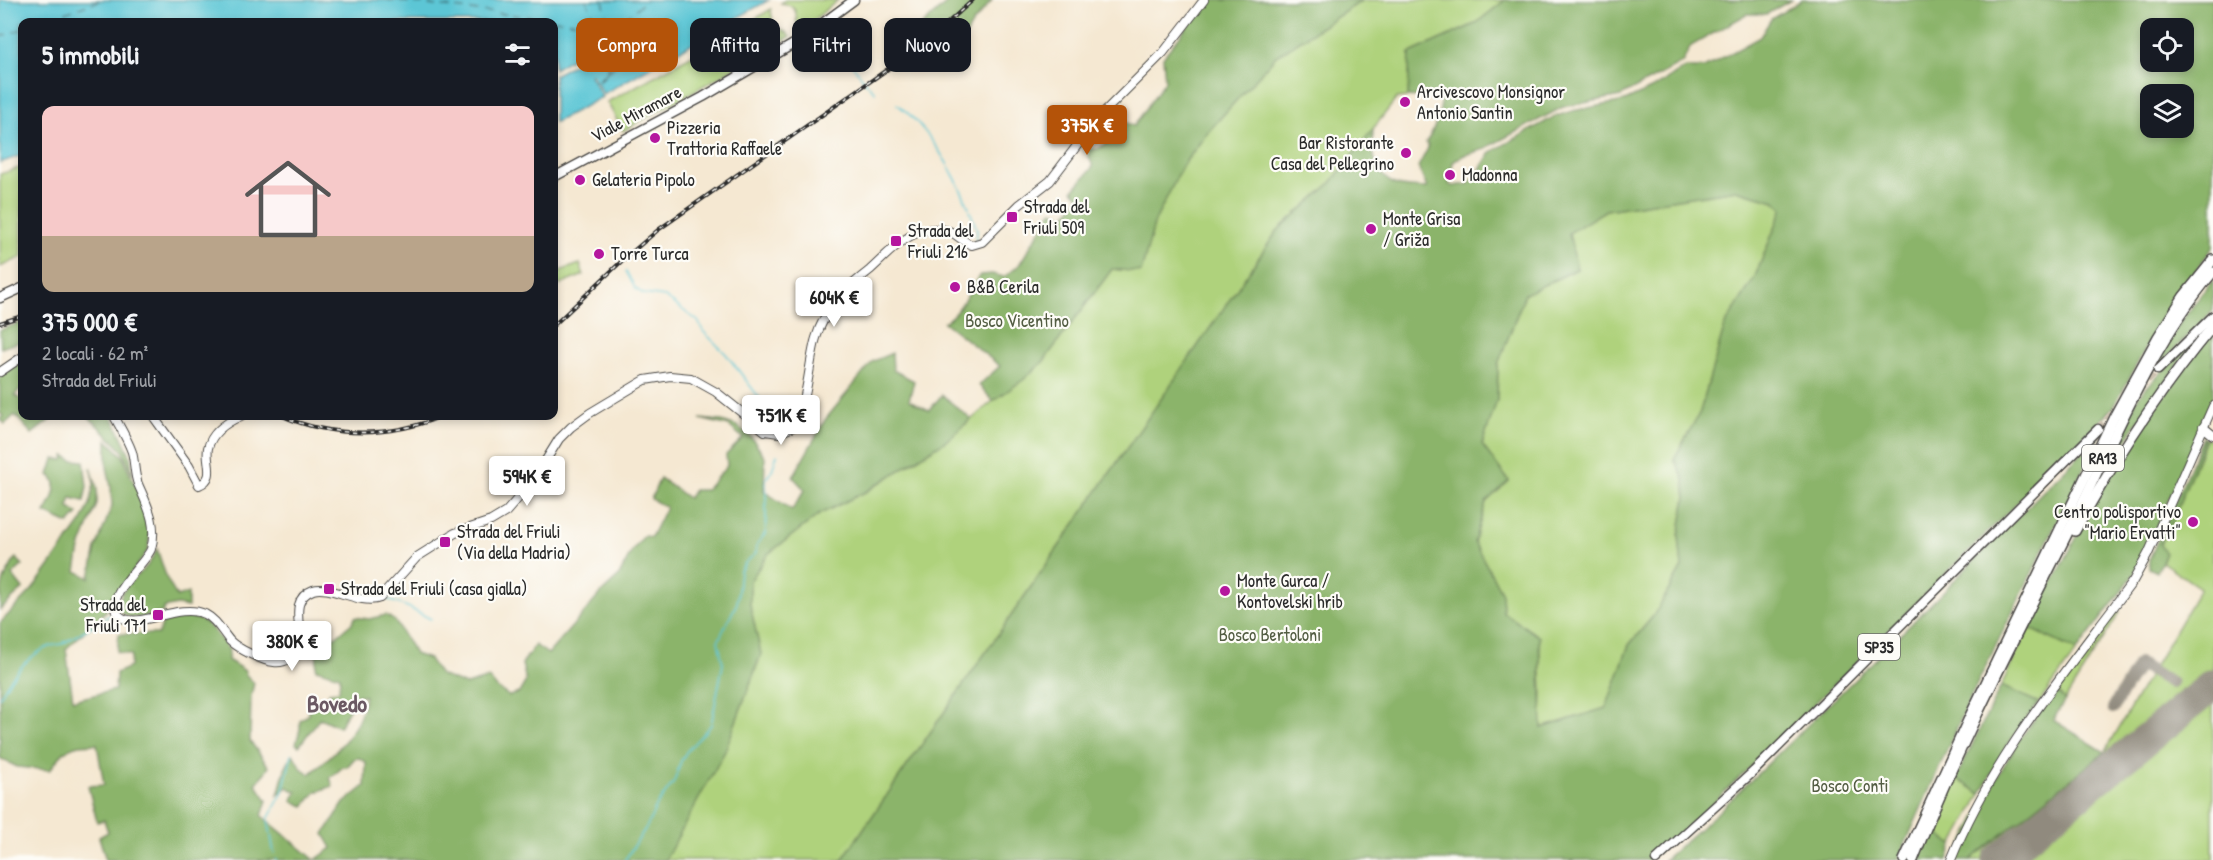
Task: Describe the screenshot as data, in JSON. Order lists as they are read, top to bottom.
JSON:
{
  "streets": {
    "highway": ["RA13"],
    "main road": ["Viale Miramare", "SP35"]
  },
  "districts": ["Bovedo"],
  "parks": ["Bosco Vicentino", "Bosco Bertoloni", "Bosco Conti"],
  "places": {
    "other": [
      "Arcivescovo Monsignor Antonio Santin",
      "Pizzeria Trattoria Raffaele",
      "Bar Ristorante Casa del Pellegrino",
      "Madonna",
      "Gelateria Pipolo",
      "Monte Grisa / Griža",
      "Torre Turca",
      "B&B Cerila",
      "Centro polisportivo \"Mario Ervatti\"",
      "Monte Gurca / Kontovelski hrib"
    ],
    "transit": [
      "Strada del Friuli 509",
      "Strada del Friuli 216",
      "Strada del Friuli (Via della Madria)",
      "Strada del Friuli (casa gialla)",
      "Strada del Friuli 171"
    ]
  },
  "page": {
    "chip": [
      "Compra",
      "Affitta",
      "Filtri",
      "Nuovo"
    ],
    "heading": "5 immobili",
    "list": [
      {
        "name": "375 000 €",
        "note": "2 locali · 62 m² · Strada del Friuli"
      }
    ],
    "price": [
      "375K €",
      "604K €",
      "751K €",
      "594K €",
      "380K €"
    ]
  }
}
